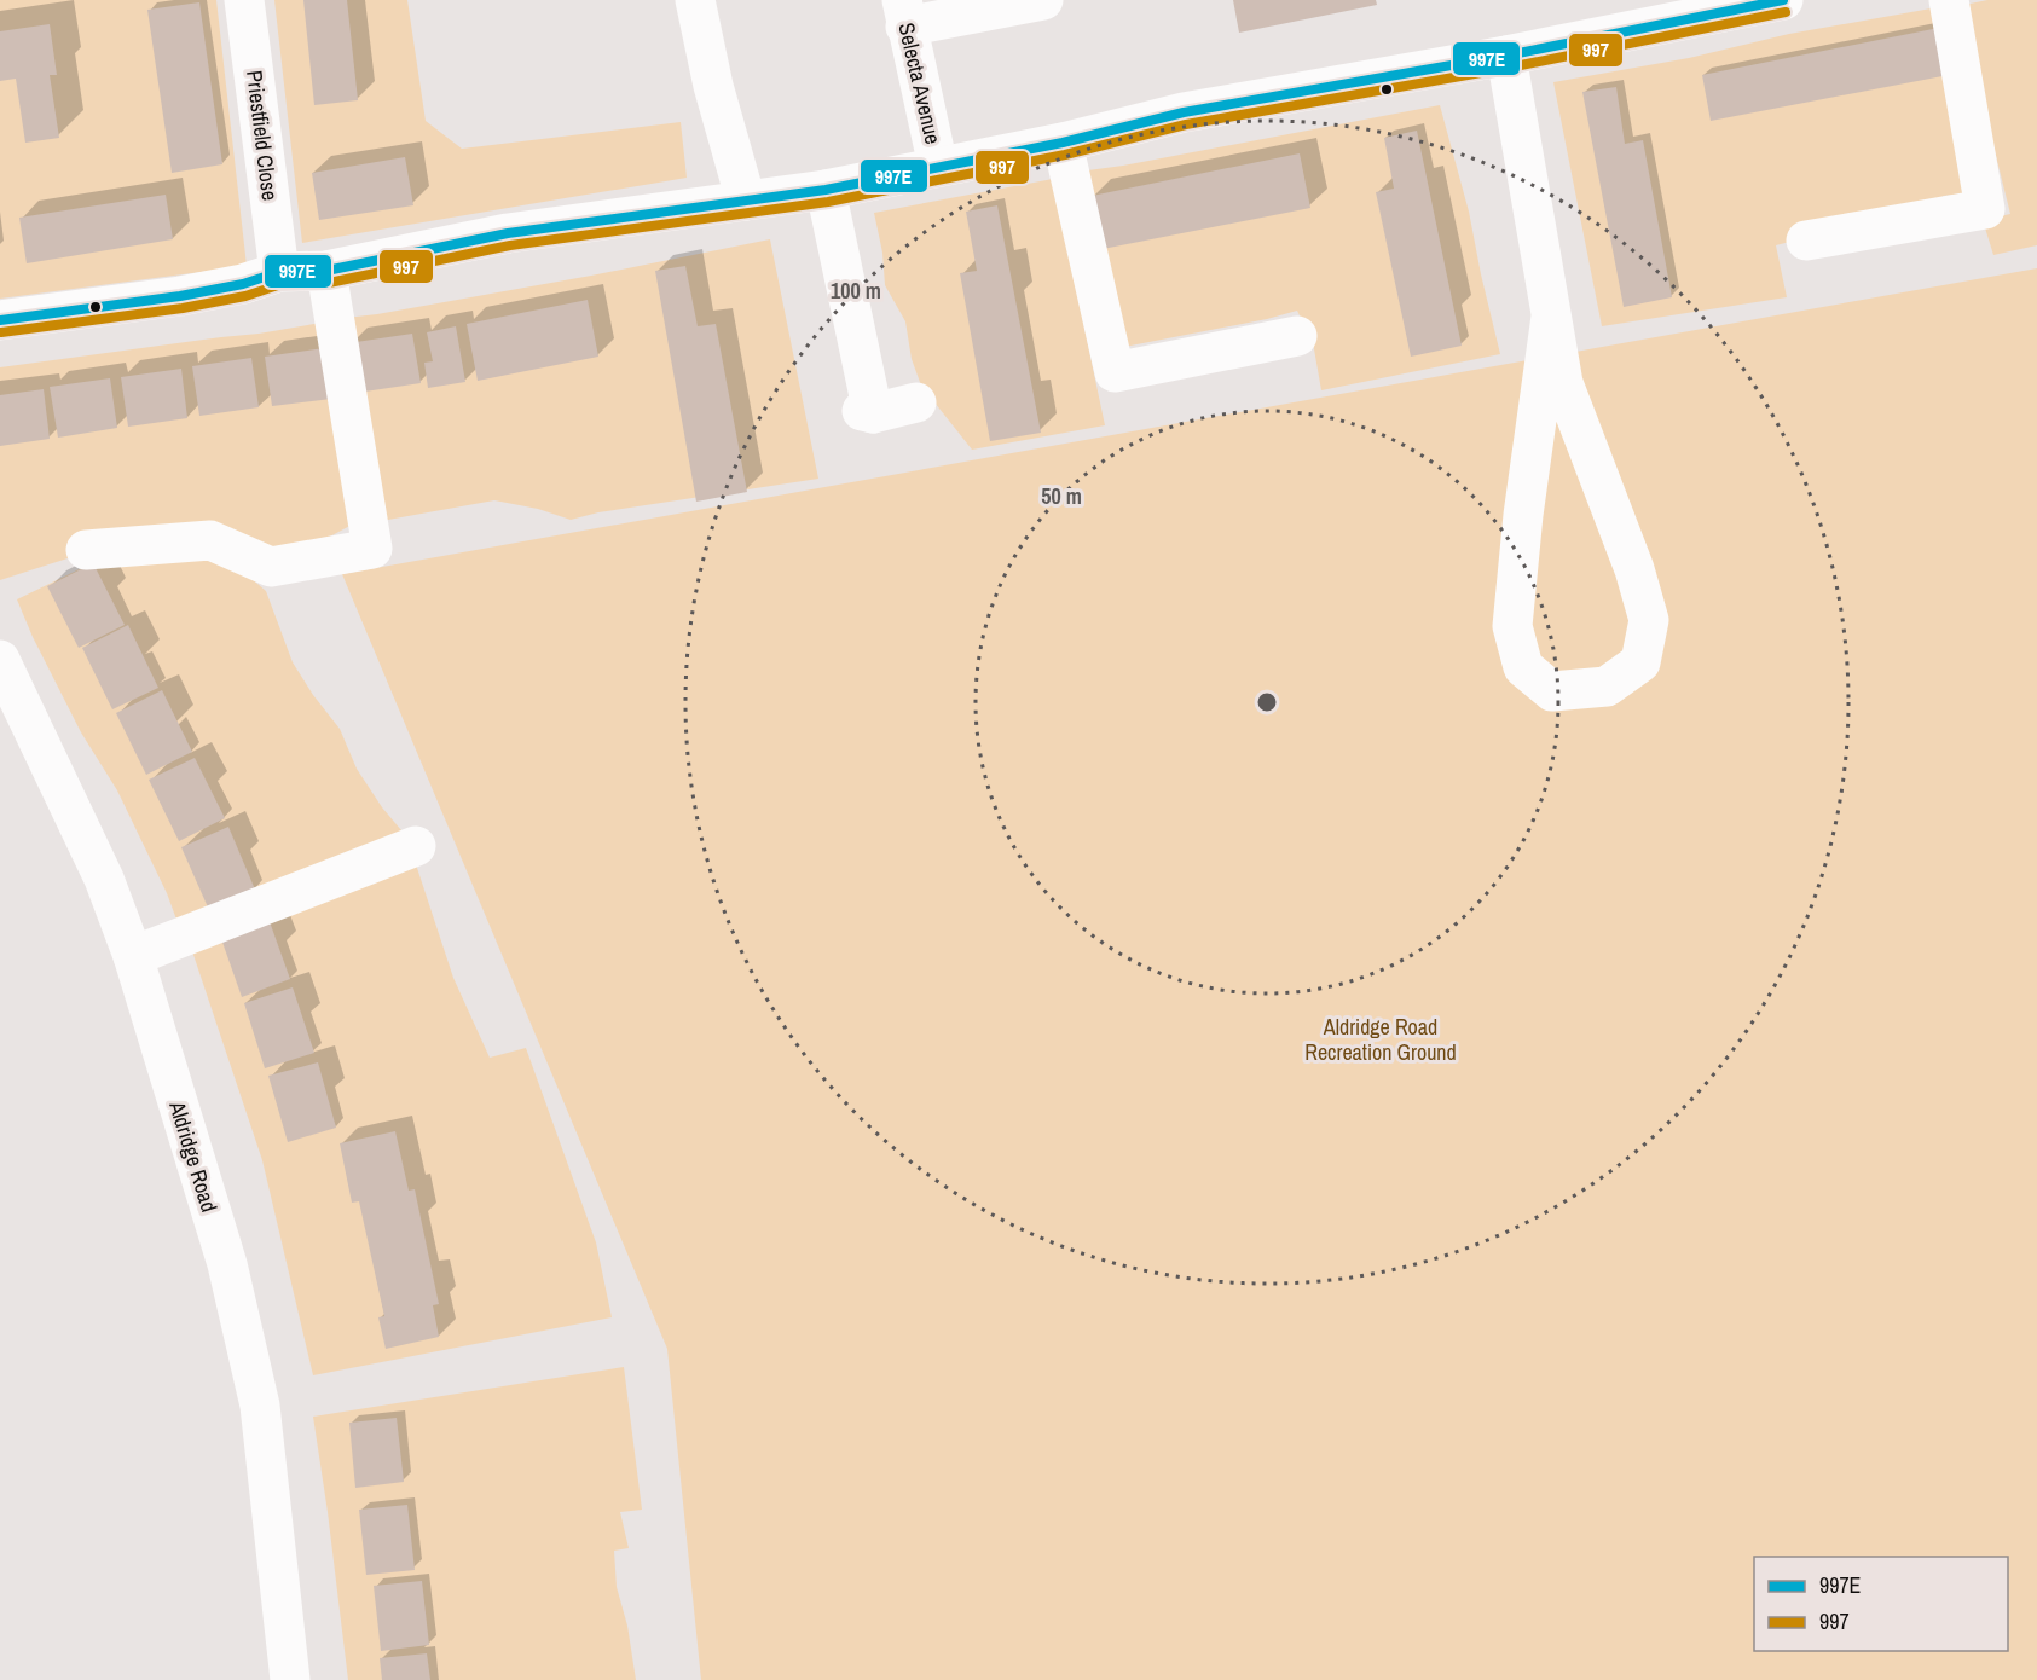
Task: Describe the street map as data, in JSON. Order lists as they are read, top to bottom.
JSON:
{
  "streets": {
    "street": ["Selecta Avenue", "Priestfield Close", "Aldridge Road"]
  },
  "parks": ["Aldridge Road Recreation Ground"],
  "lines": ["transit line 997E", "transit line 997"],
  "legend": ["997E", "997"],
  "rings": ["100 m", "50 m"]
}
